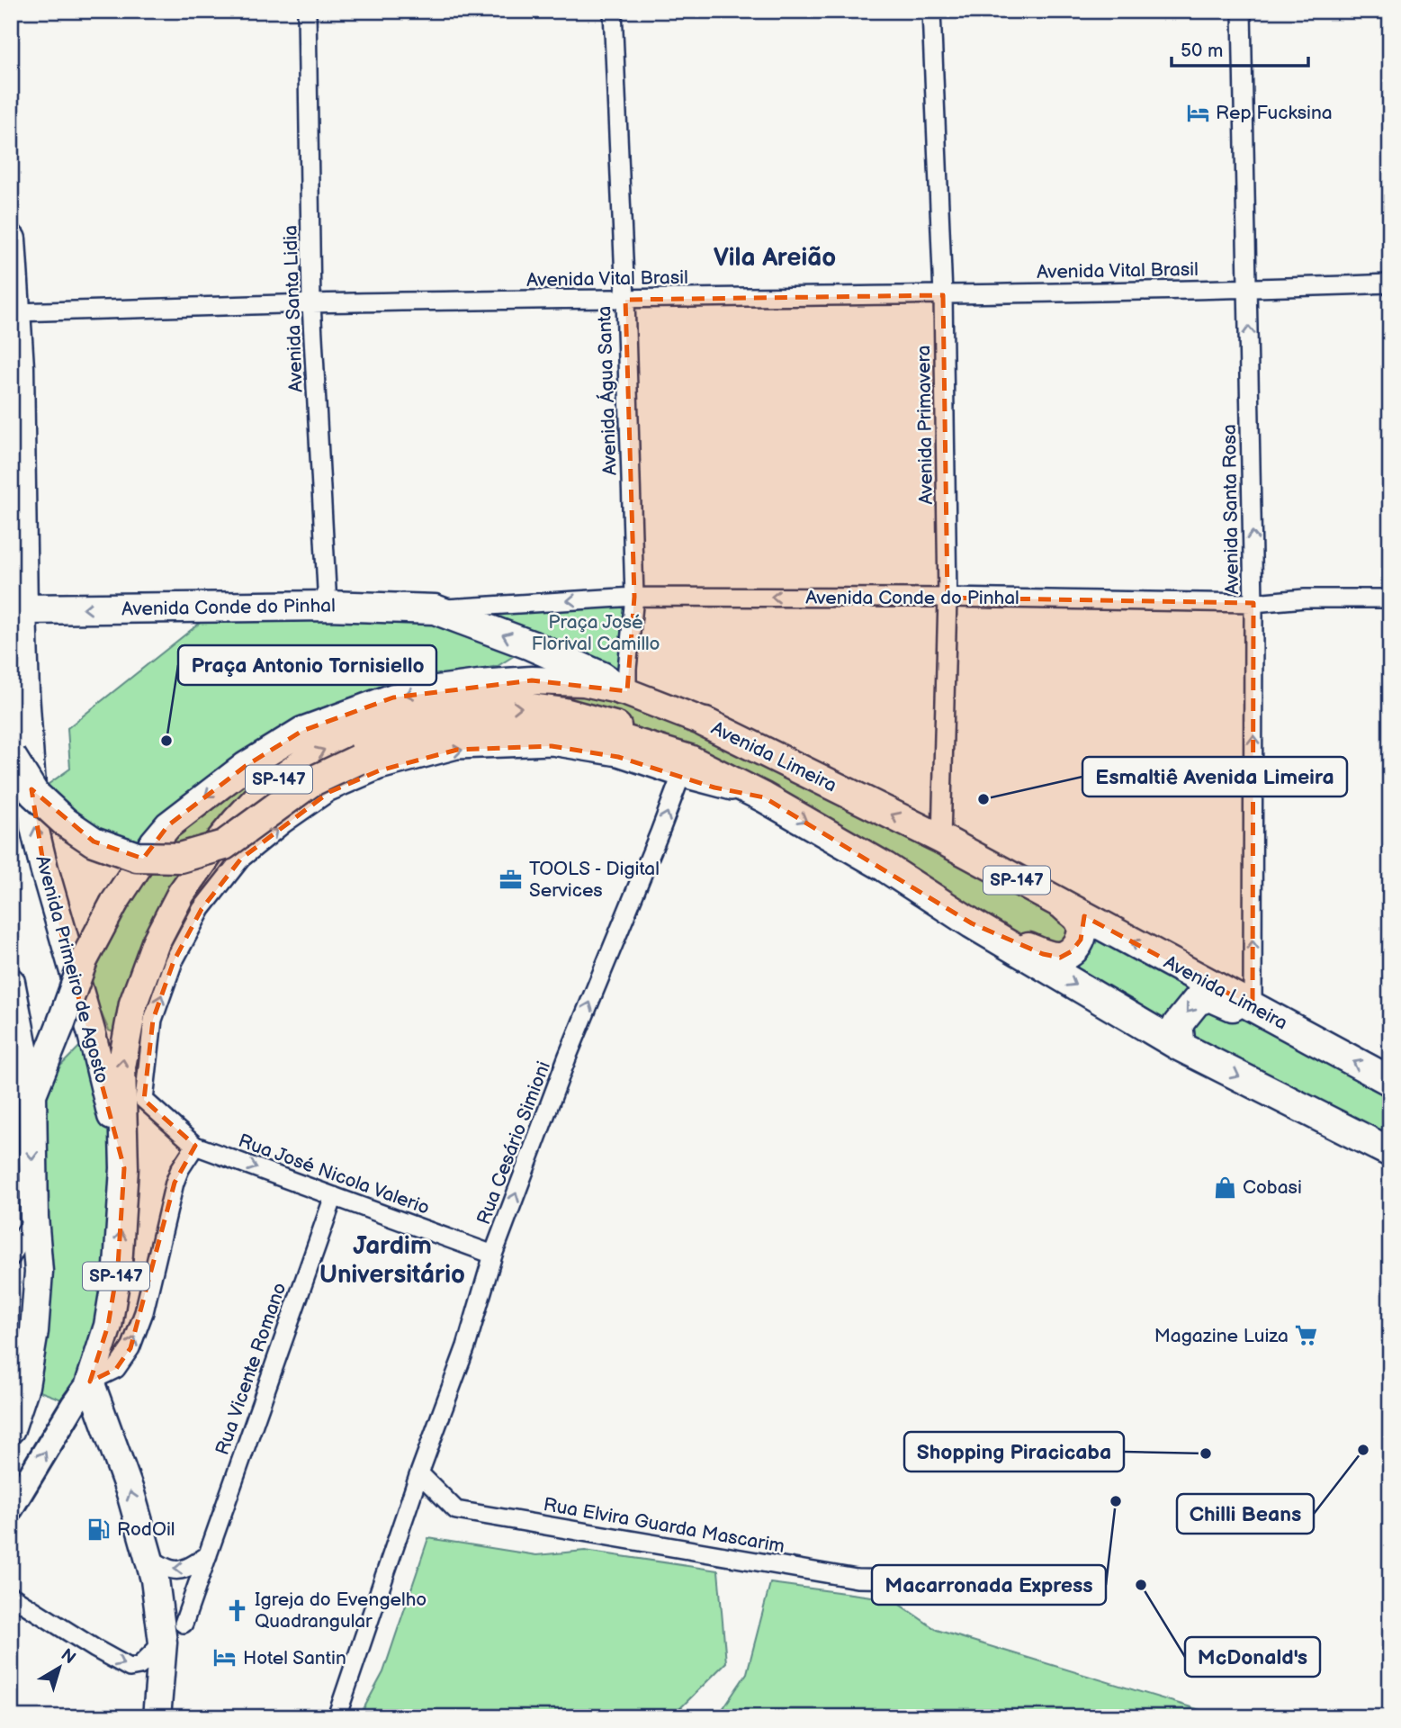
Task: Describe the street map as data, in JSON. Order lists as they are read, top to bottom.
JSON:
{
  "streets": {
    "highway": [
      "Avenida Conde do Pinhal",
      "Avenida Limeira",
      "SP-147",
      "Avenida Primeiro de Agosto"
    ],
    "street": [
      "Avenida Vital Brasil",
      "Avenida Santa Lidia",
      "Avenida Água Santa",
      "Avenida Primavera",
      "Avenida Santa Rosa",
      "Rua Cesário Simioni",
      "Rua José Nicola Valerio",
      "Rua Vicente Romano",
      "Rua Elvira Guarda Mascarim"
    ]
  },
  "crossings": [
    ["Avenida Vital Brasil", "Avenida Santa Lidia"],
    ["Avenida Vital Brasil", "Avenida Água Santa"],
    ["Avenida Vital Brasil", "Avenida Primavera"],
    ["Avenida Vital Brasil", "Avenida Santa Rosa"],
    ["Avenida Vital Brasil", "Avenida Primeiro de Agosto"],
    ["Avenida Santa Lidia", "Avenida Conde do Pinhal"],
    ["Avenida Água Santa", "Avenida Conde do Pinhal"],
    ["Avenida Água Santa", "Avenida Limeira"],
    ["Avenida Primavera", "Avenida Conde do Pinhal"],
    ["Avenida Primavera", "Avenida Limeira"],
    ["Avenida Santa Rosa", "Avenida Conde do Pinhal"],
    ["Avenida Santa Rosa", "Avenida Limeira"],
    ["Avenida Conde do Pinhal", "Avenida Limeira"],
    ["Avenida Conde do Pinhal", "Avenida Primeiro de Agosto"],
    ["Avenida Limeira", "SP-147"],
    ["SP-147", "Avenida Primeiro de Agosto"],
    ["SP-147", "Rua Cesário Simioni"],
    ["Rua Cesário Simioni", "Rua José Nicola Valerio"],
    ["Rua Cesário Simioni", "Rua Elvira Guarda Mascarim"],
    ["Rua José Nicola Valerio", "Rua Vicente Romano"]
  ],
  "one_way": [
    "Avenida Santa Rosa",
    "Avenida Conde do Pinhal",
    "Avenida Limeira",
    "Avenida Primeiro de Agosto",
    "Rua Cesário Simioni",
    "Rua José Nicola Valerio"
  ],
  "districts": ["Vila Areião", "Jardim Universitário"],
  "parks": ["Praça José Florival Camillo"],
  "places": {
    "hotel": ["Rep Fucksina", "Hotel Santin"],
    "other": [
      "Praça Antonio Tornisiello",
      "Esmaltiê Avenida Limeira",
      "Chilli Beans",
      "Shopping Piracicaba",
      "Macarronada Express",
      "McDonald's"
    ],
    "office": ["TOOLS - Digital Services"],
    "shop": ["Cobasi"],
    "supermarket": ["Magazine Luiza"],
    "fuel station": ["RodOil"],
    "church": ["Igreja do Evengelho Quadrangular"]
  },
  "scale_bar": "50 m",
  "north": "top right"
}
